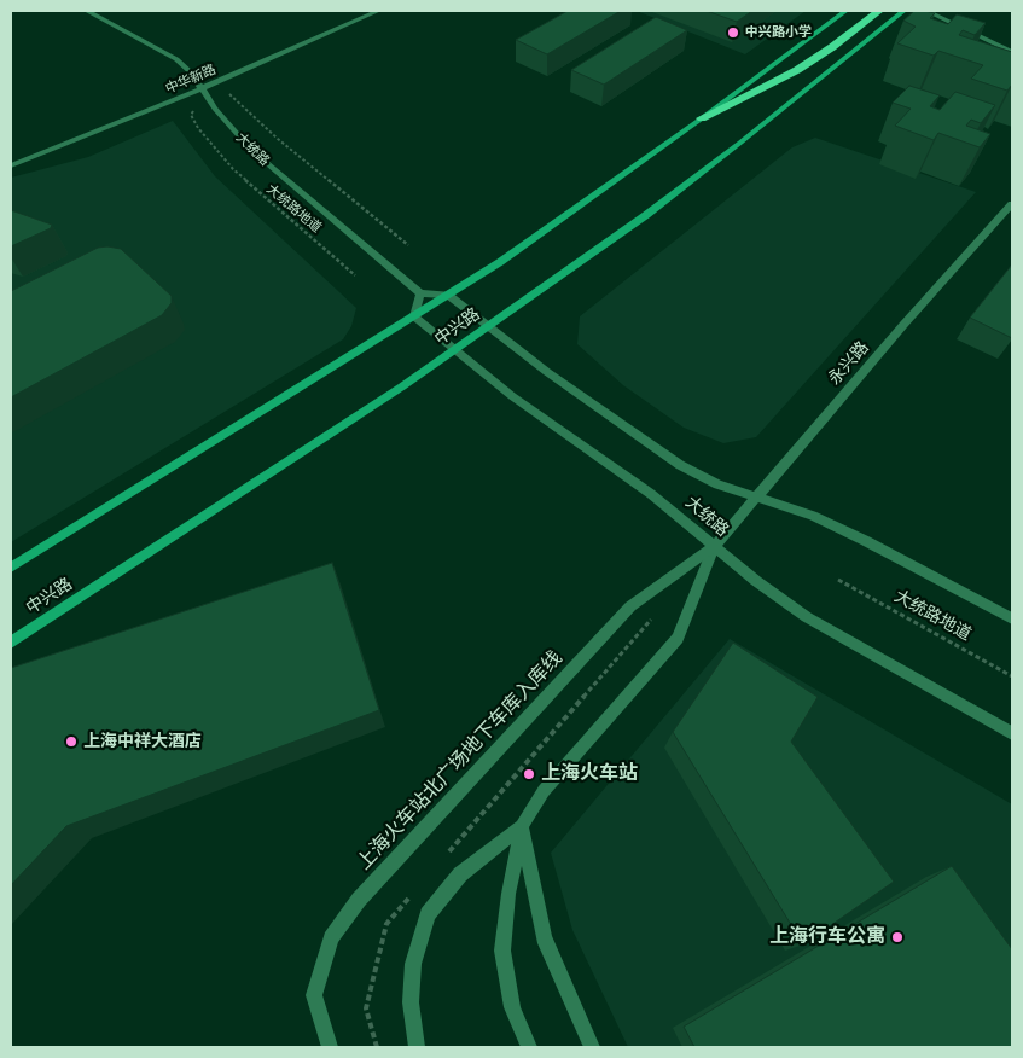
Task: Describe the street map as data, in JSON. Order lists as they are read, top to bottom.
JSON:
{
  "streets": {
    "main road": ["中兴路"],
    "street": [
      "中华新路",
      "大统路",
      "永兴路",
      "上海火车站北广场地下车库入库线"
    ],
    "path": ["大统路地道"]
  },
  "crossings": [
    ["中华新路", "大统路"],
    ["大统路", "中兴路"],
    ["大统路", "永兴路"],
    ["大统路", "上海火车站北广场地下车库入库线"],
    ["永兴路", "上海火车站北广场地下车库入库线"]
  ],
  "places": [
    "中兴路小学",
    "上海中祥大酒店",
    "上海火车站",
    "上海行车公寓"
  ]
}
